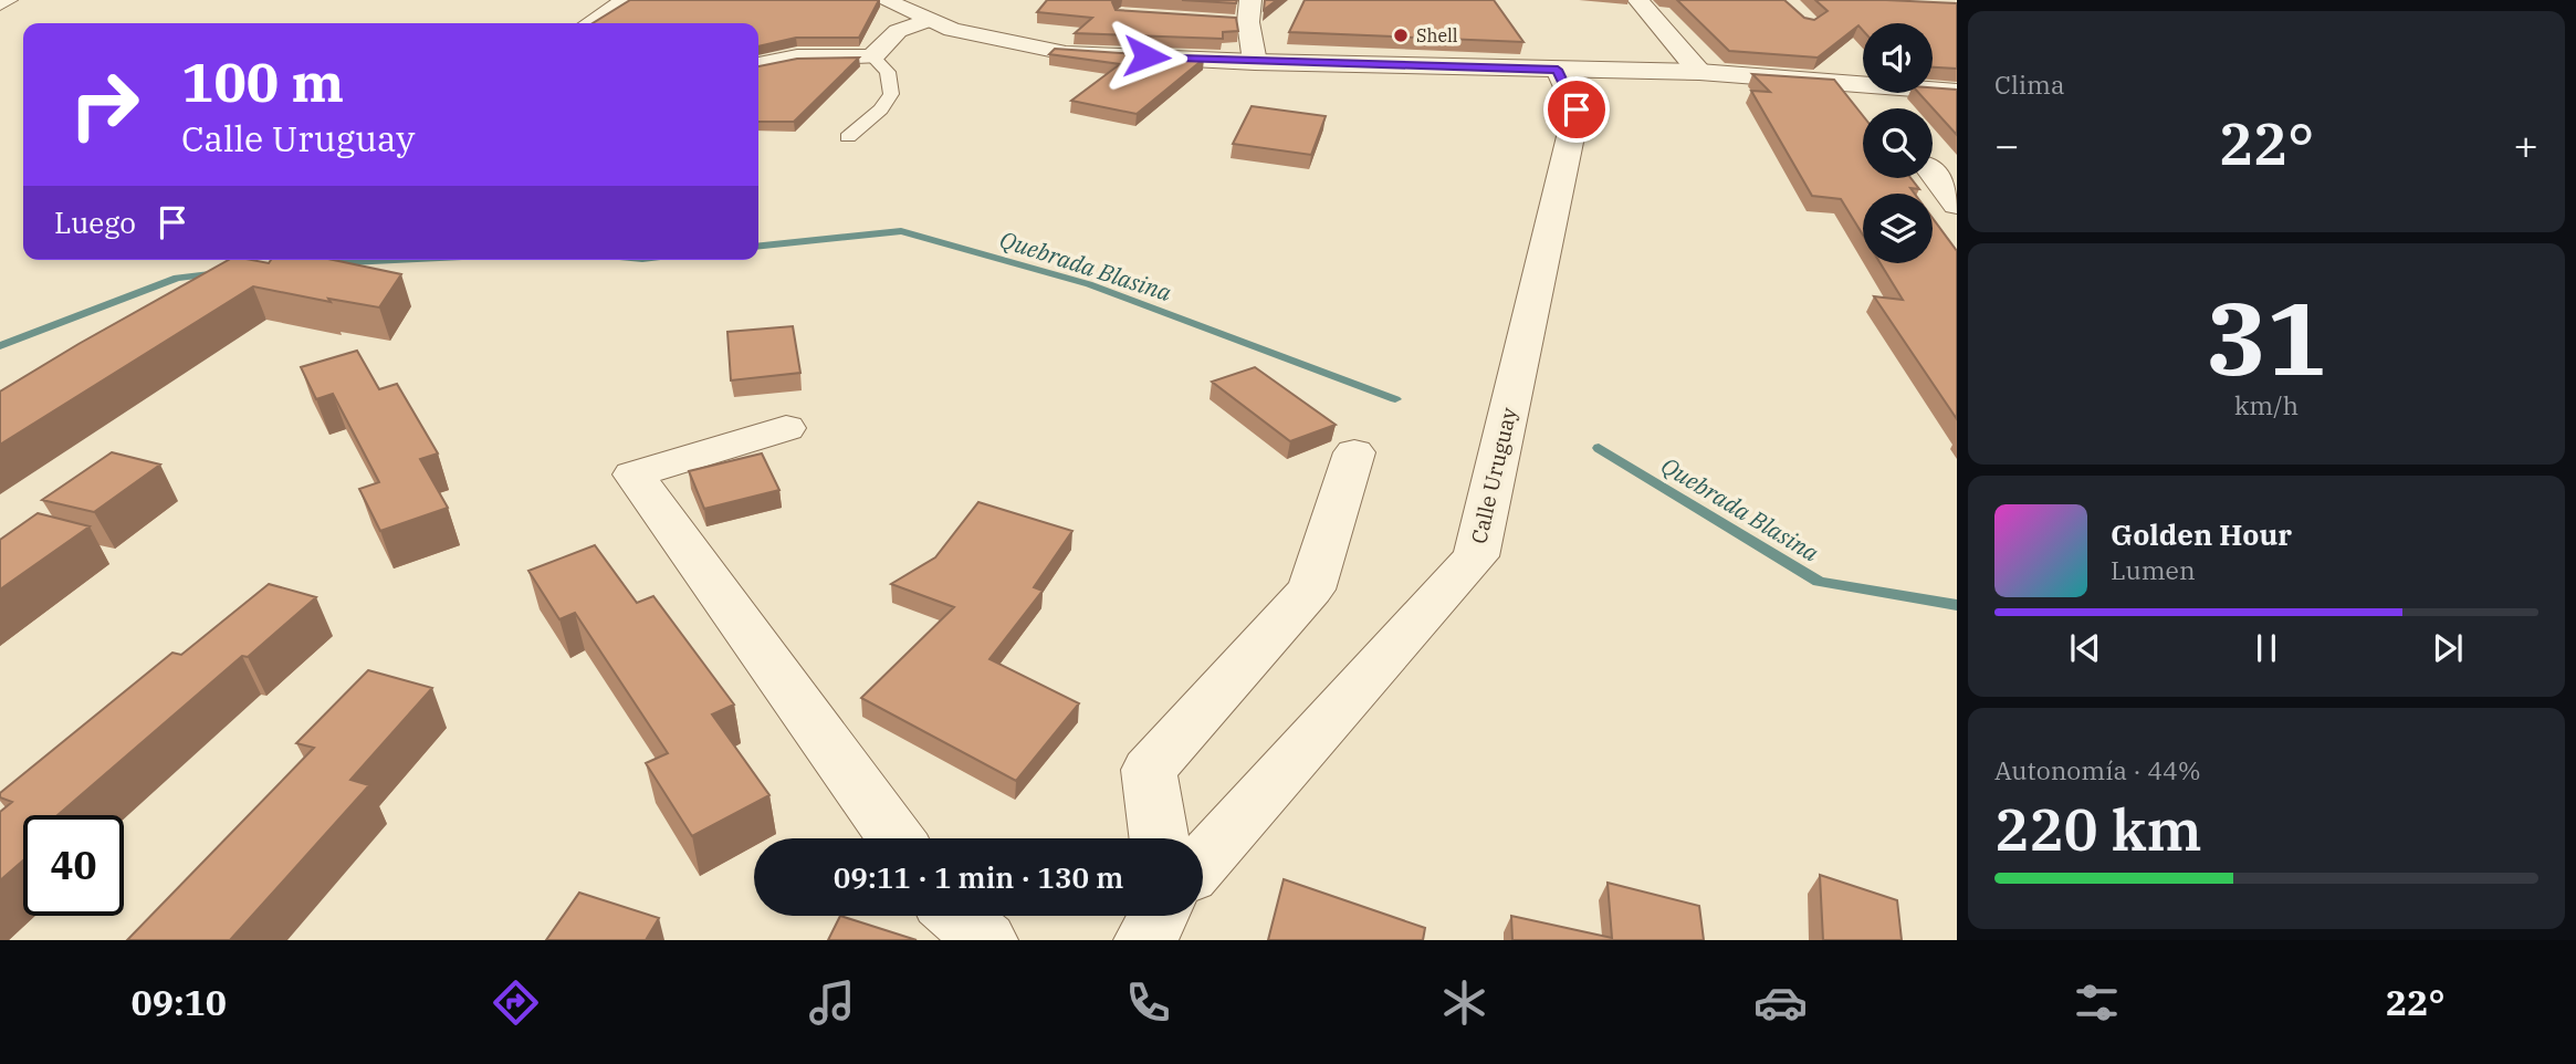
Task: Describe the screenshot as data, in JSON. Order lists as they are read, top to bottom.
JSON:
{
  "streets": {
    "street": ["Calle Uruguay"]
  },
  "water": ["Quebrada Blasina"],
  "places": ["Shell"],
  "page": {
    "tile": [
      "Clima",
      ["31", "km/h"],
      ["Autonomía · 44%", "220 km"]
    ],
    "turn": ["100 m", "Calle Uruguay"],
    "heat": ["−", "22°", "+"],
    "then": "Luego",
    "song": ["Golden Hour", "Lumen"],
    "limit": "40",
    "trip": "09:11 · 1 min · 130 m",
    "tabs": ["09:10", "22°"]
  }
}
